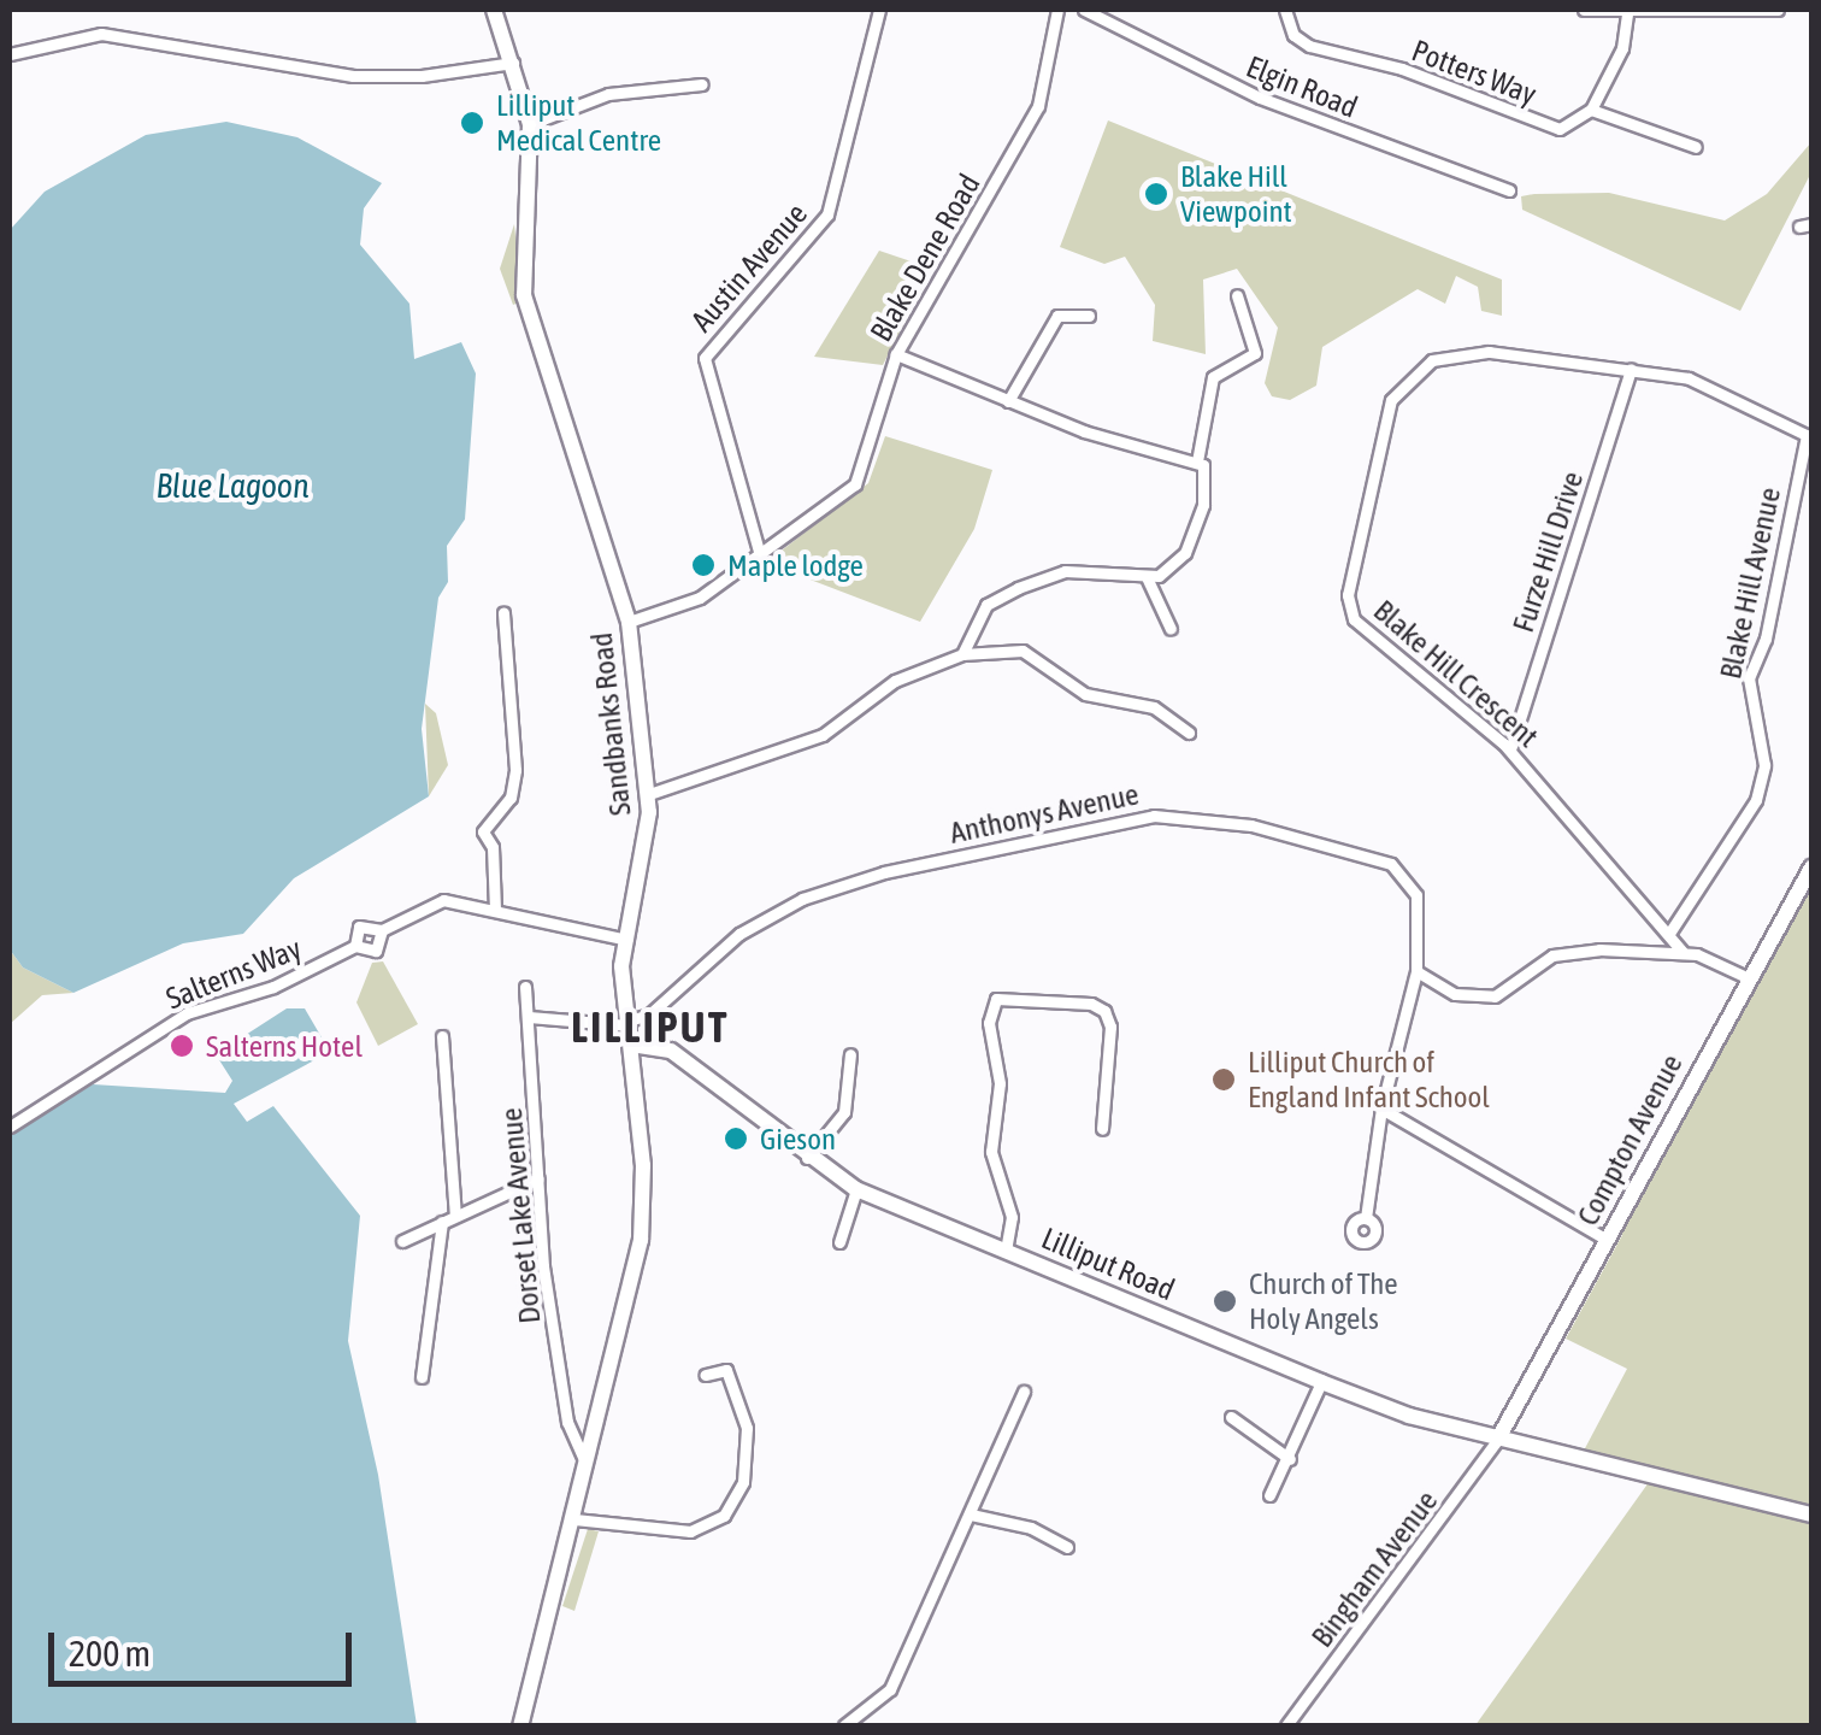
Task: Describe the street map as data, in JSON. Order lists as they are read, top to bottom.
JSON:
{
  "streets": {
    "street": [
      "Potters Way",
      "Elgin Road",
      "Blake Dene Road",
      "Austin Avenue",
      "Furze Hill Drive",
      "Blake Hill Avenue",
      "Blake Hill Crescent",
      "Sandbanks Road",
      "Anthonys Avenue",
      "Salterns Way",
      "Compton Avenue",
      "Dorset Lake Avenue",
      "Lilliput Road",
      "Bingham Avenue"
    ]
  },
  "crossings": [
    ["Blake Dene Road", "Austin Avenue"],
    ["Blake Dene Road", "Sandbanks Road"],
    ["Furze Hill Drive", "Blake Hill Crescent"],
    ["Blake Hill Avenue", "Blake Hill Crescent"],
    ["Sandbanks Road", "Anthonys Avenue"],
    ["Sandbanks Road", "Salterns Way"],
    ["Sandbanks Road", "Dorset Lake Avenue"],
    ["Sandbanks Road", "Lilliput Road"],
    ["Compton Avenue", "Lilliput Road"],
    ["Compton Avenue", "Bingham Avenue"],
    ["Lilliput Road", "Bingham Avenue"]
  ],
  "districts": ["LILLIPUT"],
  "water": ["Blue Lagoon"],
  "places": [
    "Lilliput Medical Centre",
    "Blake Hill Viewpoint",
    "Maple lodge",
    "Salterns Hotel",
    "Lilliput Church of England Infant School",
    "Gieson",
    "Church of The Holy Angels"
  ],
  "scale_bar": "200 m"
}
